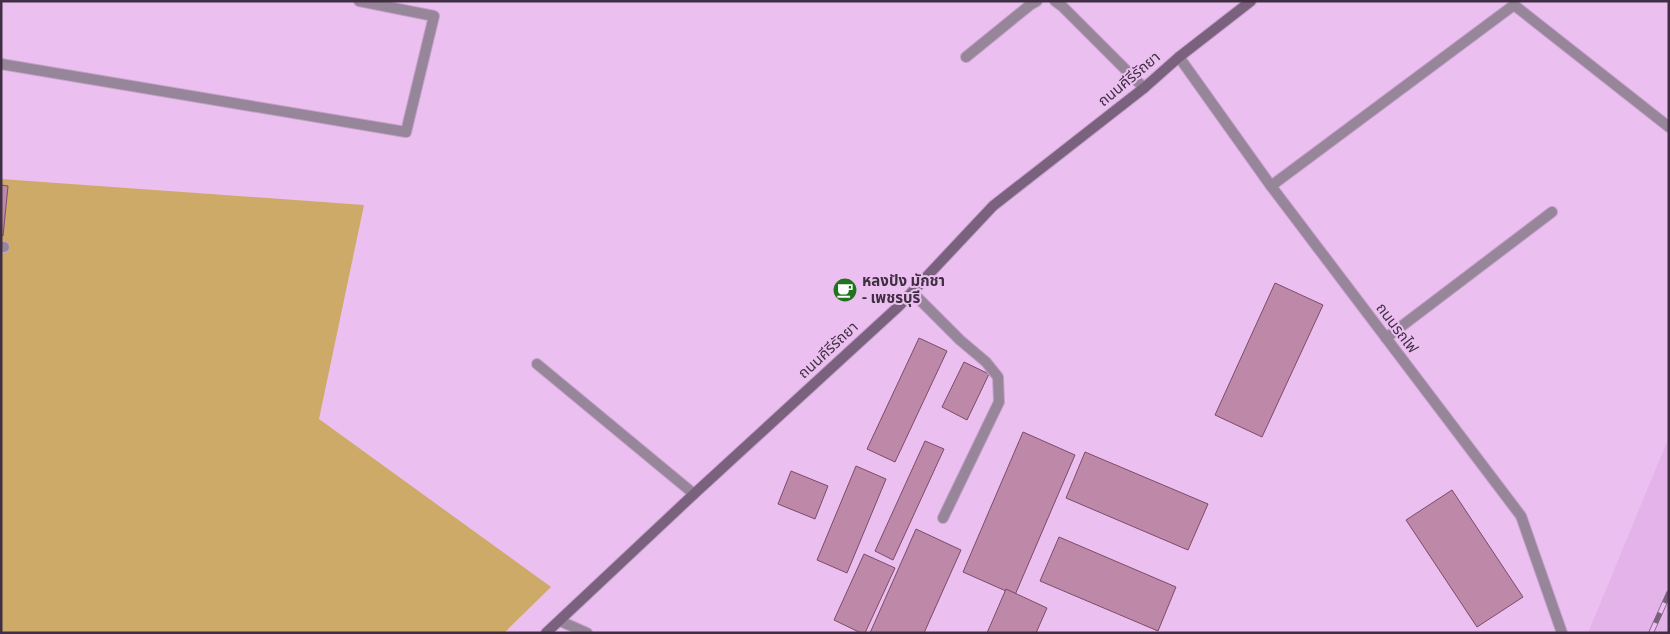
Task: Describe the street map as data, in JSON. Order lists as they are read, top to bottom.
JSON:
{
  "streets": {
    "street": ["ถนนคีรีรัถยา", "ถนนรถไฟ"]
  },
  "crossings": [
    ["ถนนคีรีรัถยา", "ถนนรถไฟ"]
  ],
  "places": {
    "cafe": ["หลงปัง มักชา - เพชรบุรี"]
  }
}
